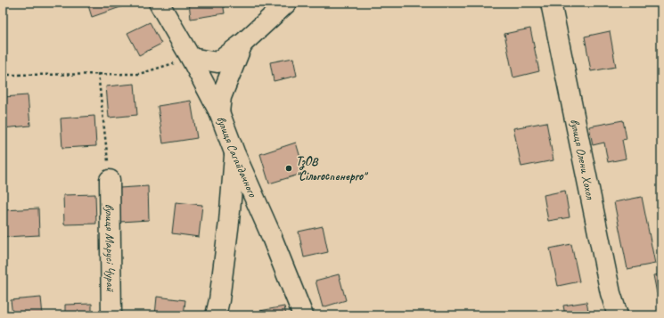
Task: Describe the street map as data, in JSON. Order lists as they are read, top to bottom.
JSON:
{
  "streets": {
    "street": ["вулиця Сагайдачного", "вулиця Олени Хохол", "вулиця Марусі Чурай"]
  },
  "places": ["ТзОВ \"Сільгоспенерго\""]
}
